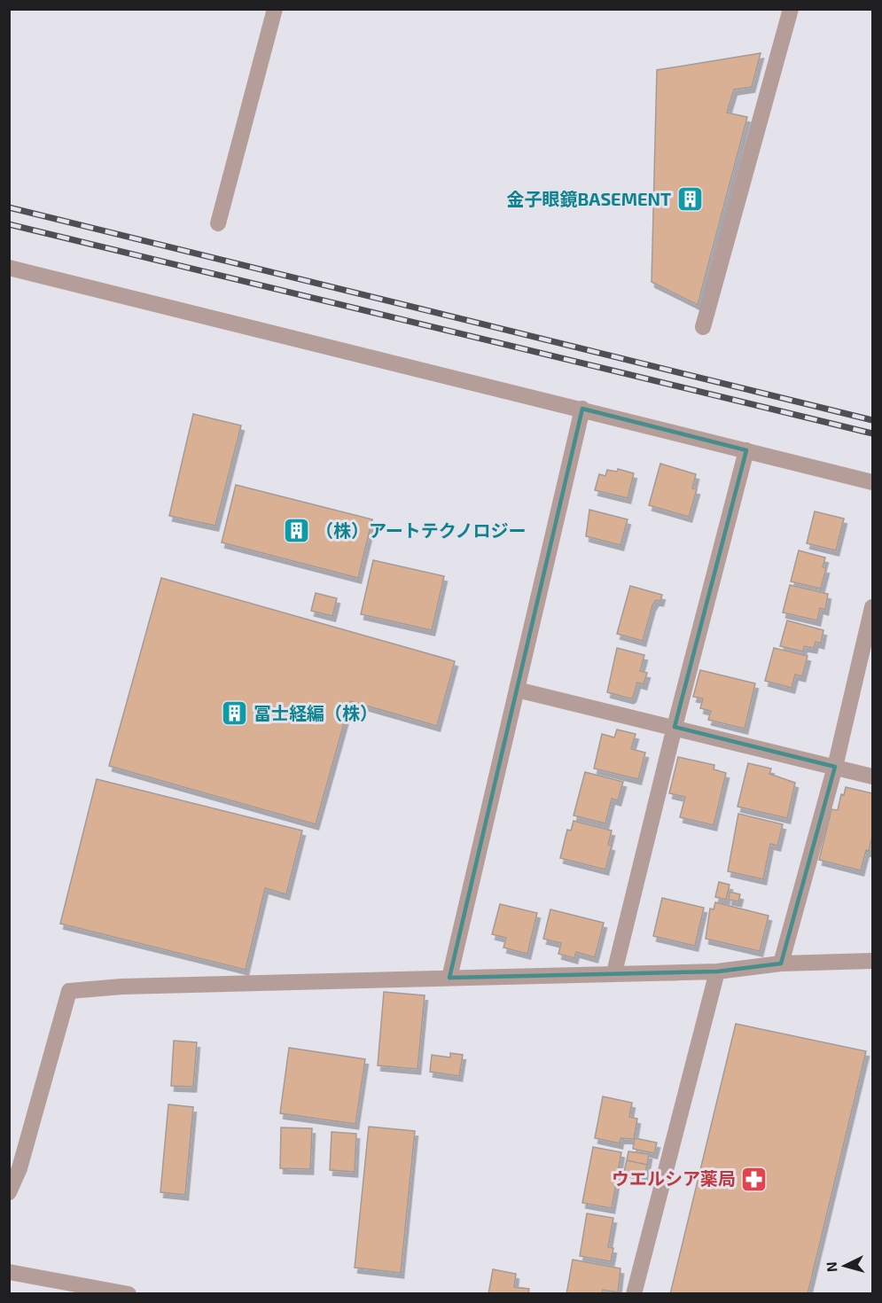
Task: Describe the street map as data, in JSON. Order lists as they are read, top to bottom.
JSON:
{
  "places": {
    "building": ["金子眼鏡BASEMENT", "（株）アートテクノロジー", "冨士経編（株）"],
    "pharmacy": ["ウエルシア薬局"]
  },
  "north": "left"
}
